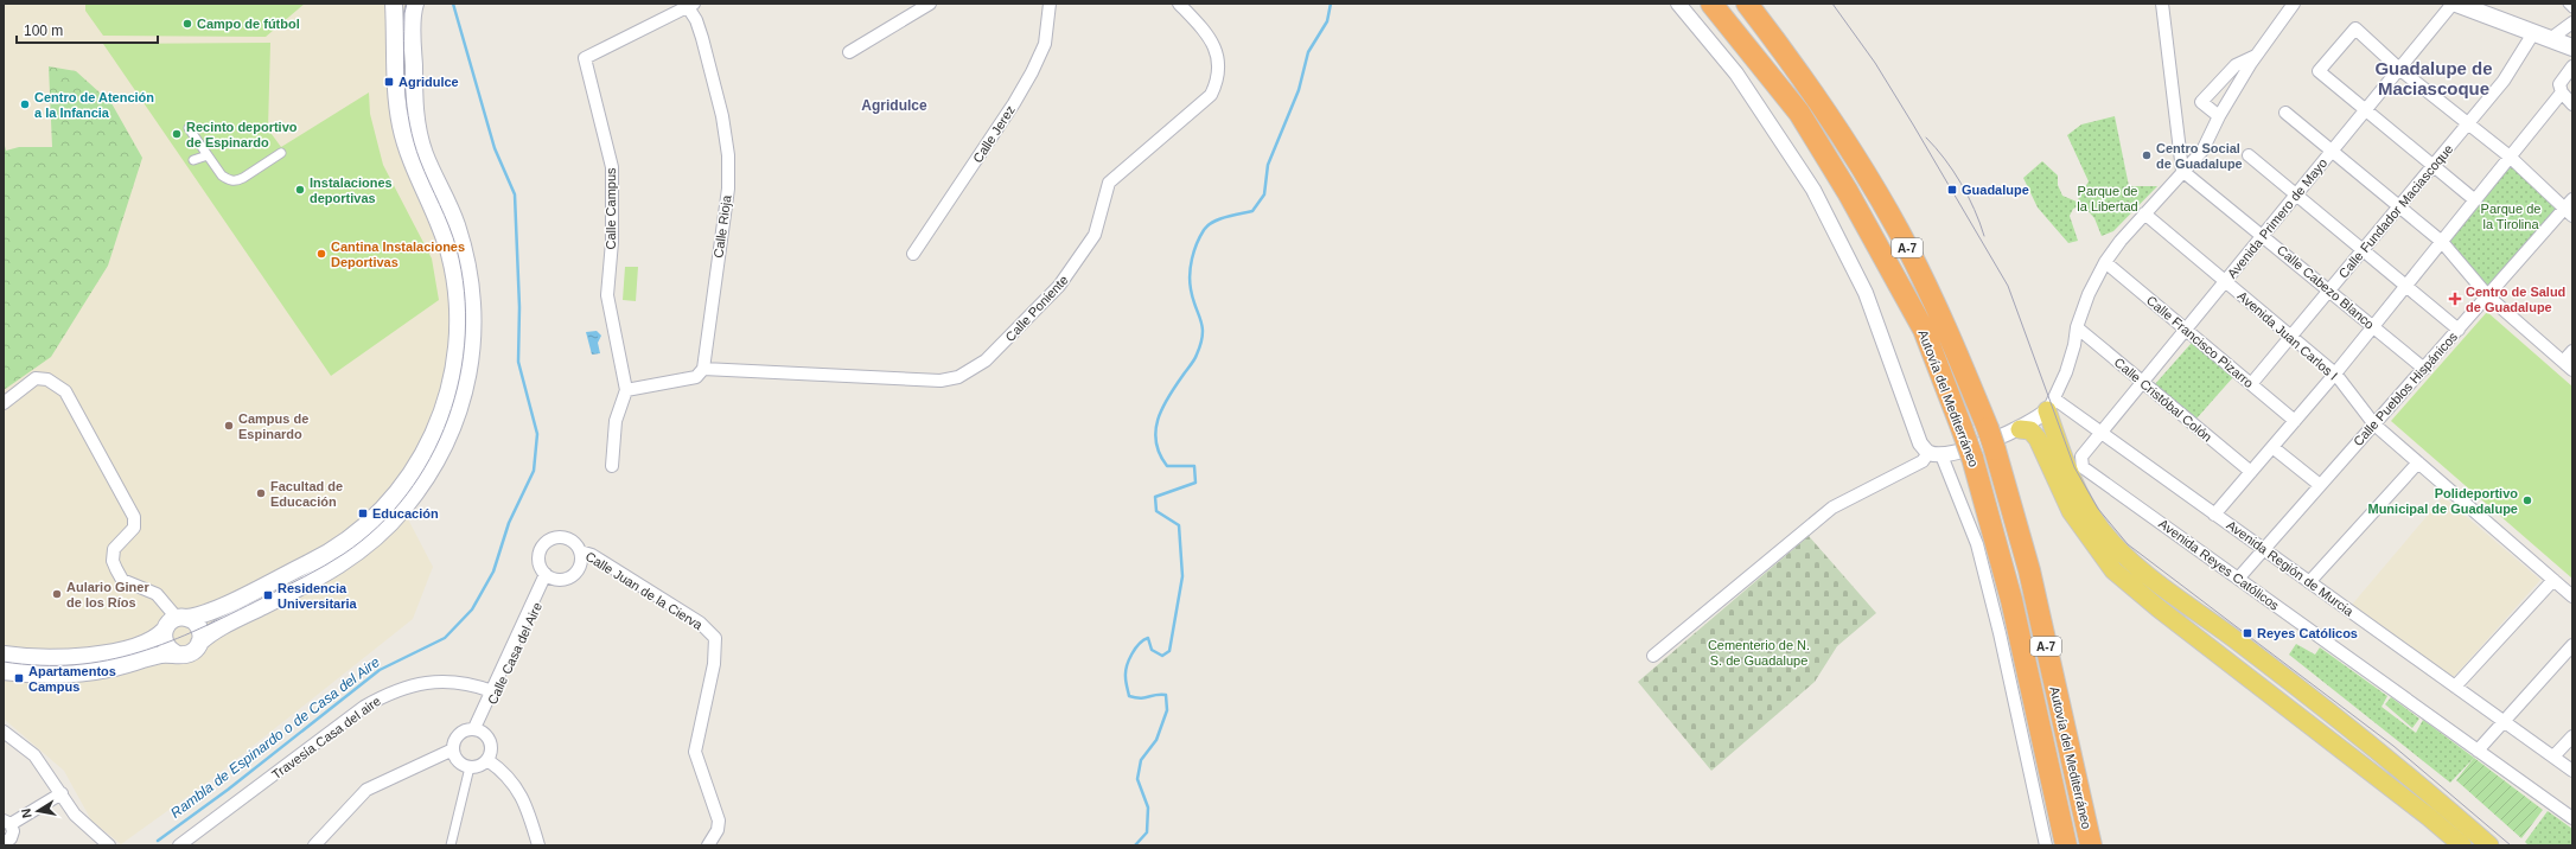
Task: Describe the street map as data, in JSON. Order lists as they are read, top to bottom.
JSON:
{
  "streets": {
    "highway": ["A-7", "Autovía del Mediterráneo"],
    "street": [
      "Calle Jerez",
      "Calle Campus",
      "Calle Fundador Maciascoque",
      "Avenida Primero de Mayo",
      "Calle Rioja",
      "Calle Cabezo Blanco",
      "Calle Poniente",
      "Avenida Juan Carlos I",
      "Calle Francisco Pizarro",
      "Calle Pueblos Hispánicos",
      "Calle Cristóbal Colón",
      "Avenida Reyes Católicos",
      "Avenida Región de Murcia",
      "Calle Juan de la Cierva",
      "Calle Casa del Aire",
      "Travesía Casa del aire"
    ]
  },
  "crossings": [
    ["Calle Campus", "Calle Rioja"],
    ["Calle Fundador Maciascoque", "Calle Cabezo Blanco"],
    ["Calle Fundador Maciascoque", "Avenida Juan Carlos I"],
    ["Calle Fundador Maciascoque", "Calle Francisco Pizarro"],
    ["Avenida Primero de Mayo", "Calle Cabezo Blanco"],
    ["Avenida Primero de Mayo", "Avenida Juan Carlos I"],
    ["Avenida Primero de Mayo", "Calle Francisco Pizarro"],
    ["Avenida Primero de Mayo", "Calle Cristóbal Colón"],
    ["Avenida Primero de Mayo", "Avenida Reyes Católicos"],
    ["Avenida Primero de Mayo", "Avenida Región de Murcia"],
    ["Calle Rioja", "Calle Poniente"],
    ["Calle Cabezo Blanco", "Calle Pueblos Hispánicos"],
    ["Avenida Juan Carlos I", "Calle Pueblos Hispánicos"],
    ["Calle Pueblos Hispánicos", "Avenida Reyes Católicos"],
    ["Calle Pueblos Hispánicos", "Avenida Región de Murcia"],
    ["Avenida Reyes Católicos", "Avenida Región de Murcia"],
    ["Calle Juan de la Cierva", "Calle Casa del Aire"]
  ],
  "districts": ["Guadalupe de Maciascoque", "Agridulce"],
  "water": ["Rambla de Espinardo o de Casa del Aire"],
  "parks": ["Parque de la Libertad", "Parque de la Tirolina", "Cementerio de N. S. de Guadalupe"],
  "places": {
    "other": [
      "Campo de fútbol",
      "Centro de Atención a la Infancia",
      "Recinto deportivo de Espinardo",
      "Centro Social de Guadalupe",
      "Instalaciones deportivas",
      "Cantina Instalaciones Deportivas",
      "Campus de Espinardo",
      "Facultad de Educación",
      "Polideportivo Municipal de Guadalupe",
      "Aulario Giner de los Ríos"
    ],
    "transit": [
      "Agridulce",
      "Guadalupe",
      "Educación",
      "Residencia Universitaria",
      "Reyes Católicos",
      "Apartamentos Campus"
    ],
    "health": ["Centro de Salud de Guadalupe"]
  },
  "scale_bar": "100 m",
  "north": "left"
}
